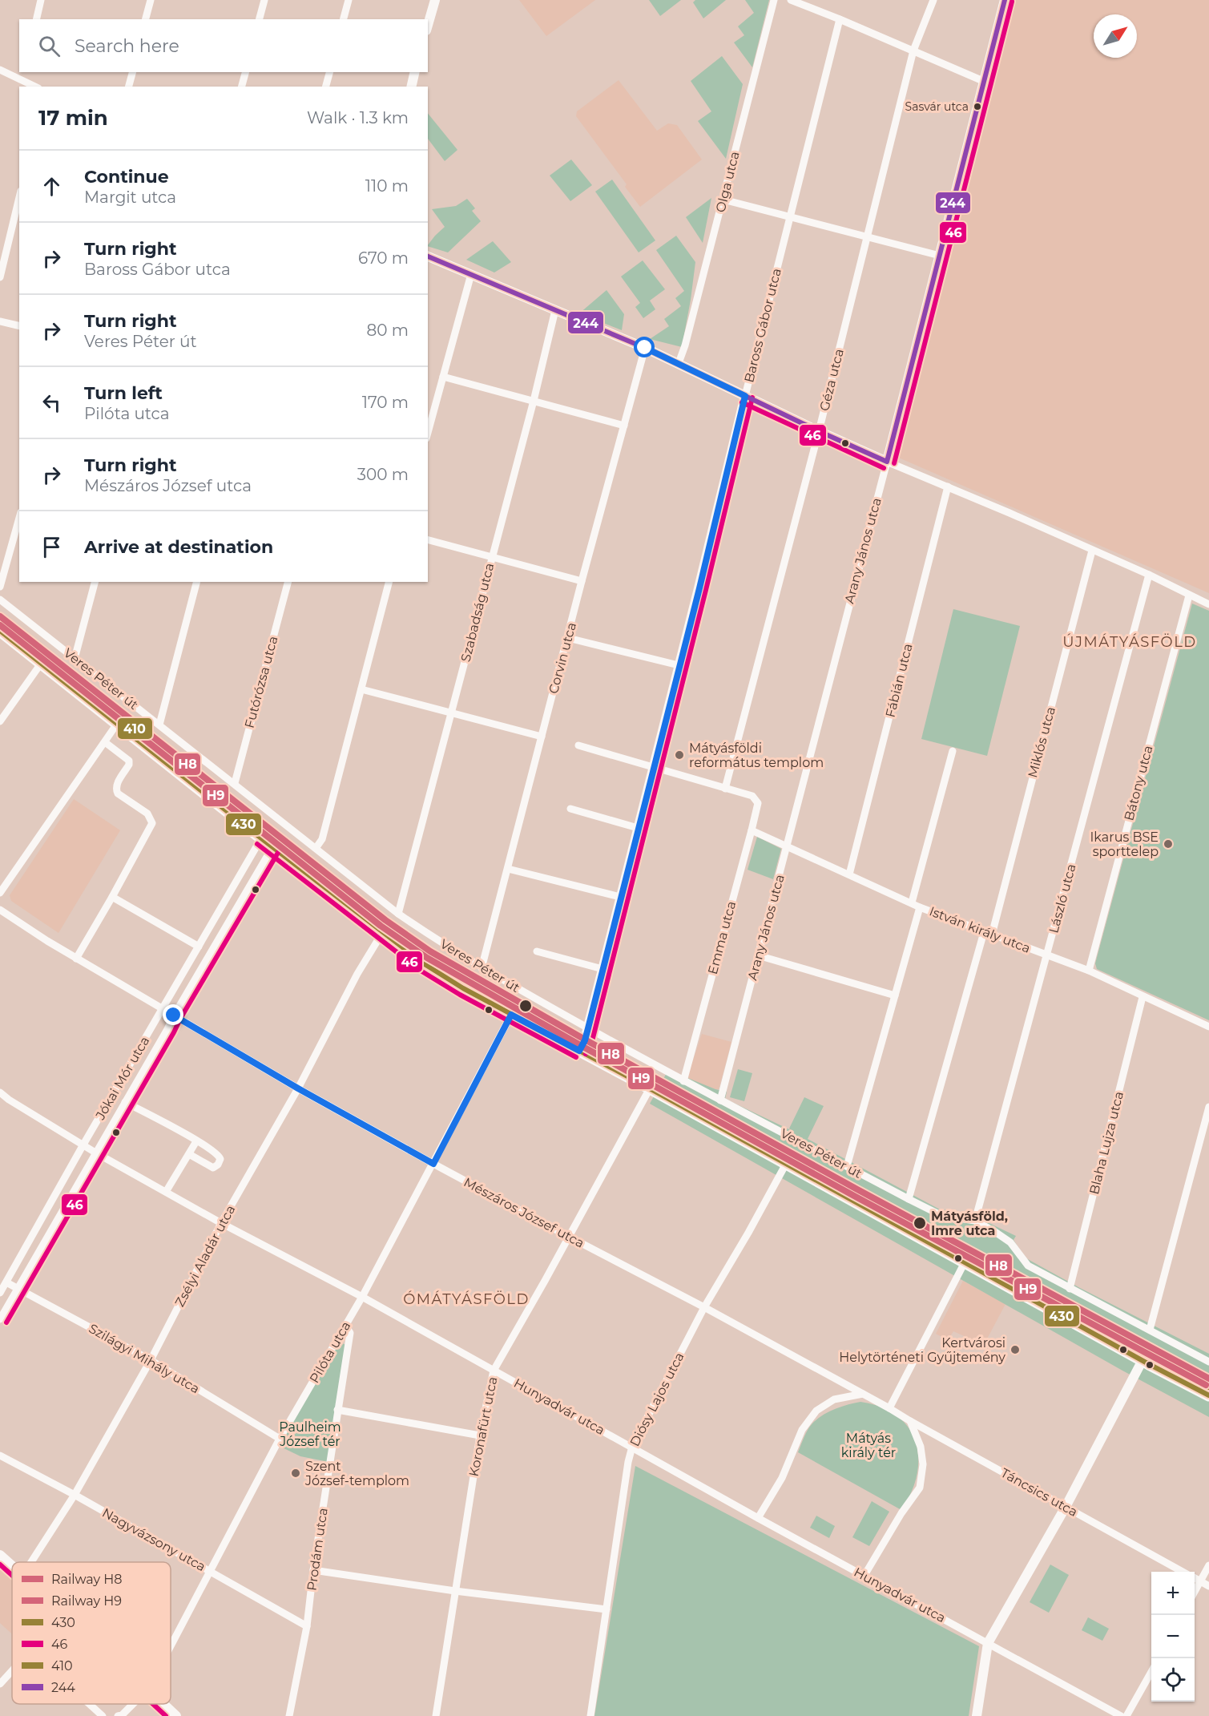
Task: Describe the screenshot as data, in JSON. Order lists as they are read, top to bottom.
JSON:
{
  "streets": {
    "main road": ["Veres Péter út"],
    "street": [
      "Olga utca",
      "Baross Gábor utca",
      "Géza utca",
      "Arany János utca",
      "Szabadság utca",
      "Corvin utca",
      "Fábián utca",
      "Futórózsa utca",
      "Miklós utca",
      "Bátony utca",
      "László utca",
      "István király utca",
      "Emma utca",
      "Jókai Mór utca",
      "Blaha Lujza utca",
      "Mészáros József utca",
      "Zsélyi Aladár utca",
      "Pilóta utca",
      "Szilágyi Mihály utca",
      "Diósy Lajos utca",
      "Hunyadvár utca",
      "Koronafürt utca",
      "Táncsics utca",
      "Nagyvázsony utca",
      "Prodám utca"
    ]
  },
  "crossings": [
    ["Baross Gábor utca", "Veres Péter út"],
    ["Géza utca", "Emma utca"],
    ["Arany János utca", "Veres Péter út"],
    ["Arany János utca", "István király utca"],
    ["Szabadság utca", "Veres Péter út"],
    ["Corvin utca", "Veres Péter út"],
    ["Veres Péter út", "Futórózsa utca"],
    ["Veres Péter út", "László utca"],
    ["Veres Péter út", "Emma utca"],
    ["Veres Péter út", "Jókai Mór utca"],
    ["Veres Péter út", "Blaha Lujza utca"],
    ["Veres Péter út", "Zsélyi Aladár utca"],
    ["Veres Péter út", "Pilóta utca"],
    ["Veres Péter út", "Diósy Lajos utca"],
    ["Veres Péter út", "Koronafürt utca"],
    ["Fábián utca", "István király utca"],
    ["Miklós utca", "István király utca"],
    ["Bátony utca", "István király utca"],
    ["László utca", "István király utca"],
    ["István király utca", "Emma utca"],
    ["István király utca", "Blaha Lujza utca"],
    ["Jókai Mór utca", "Mészáros József utca"],
    ["Jókai Mór utca", "Szilágyi Mihály utca"],
    ["Jókai Mór utca", "Hunyadvár utca"],
    ["Mészáros József utca", "Zsélyi Aladár utca"],
    ["Mészáros József utca", "Pilóta utca"],
    ["Mészáros József utca", "Diósy Lajos utca"],
    ["Mészáros József utca", "Koronafürt utca"],
    ["Mészáros József utca", "Táncsics utca"],
    ["Zsélyi Aladár utca", "Szilágyi Mihály utca"],
    ["Zsélyi Aladár utca", "Hunyadvár utca"],
    ["Zsélyi Aladár utca", "Nagyvázsony utca"],
    ["Pilóta utca", "Szilágyi Mihály utca"],
    ["Pilóta utca", "Hunyadvár utca"],
    ["Pilóta utca", "Nagyvázsony utca"],
    ["Pilóta utca", "Prodám utca"],
    ["Diósy Lajos utca", "Hunyadvár utca"],
    ["Hunyadvár utca", "Koronafürt utca"],
    ["Nagyvázsony utca", "Prodám utca"]
  ],
  "districts": ["ÚJMÁTYÁSFÖLD", "ÓMÁTYÁSFÖLD"],
  "parks": ["Paulheim József tér", "Mátyás király tér"],
  "places": [
    "Sasvár utca",
    "Mátyásföldi református templom",
    "Ikarus BSE sporttelep",
    "Mátyásföld, Imre utca",
    "Kertvárosi Helytörténeti Gyűjtemény",
    "Szent József-templom"
  ],
  "lines": [
    "transit line 244",
    "transit line 46",
    "rail line H8",
    "rail line H9",
    "transit line 410",
    "transit line 430"
  ],
  "legend": [
    "Railway H8",
    "Railway H9",
    "430",
    "46",
    "410",
    "244"
  ],
  "north": "top right",
  "page": {
    "search": "Search here",
    "heading": ["17 min", "Walk · 1.3 km"],
    "list": [
      ["Continue", "Margit utca", "110 m"],
      ["Turn right", "Baross Gábor utca", "670 m"],
      ["Turn right", "Veres Péter út", "80 m"],
      ["Turn left", "Pilóta utca", "170 m"],
      ["Turn right", "Mészáros József utca", "300 m"],
      "Arrive at destination"
    ],
    "map_buttons": ["+", "−"]
  }
}
